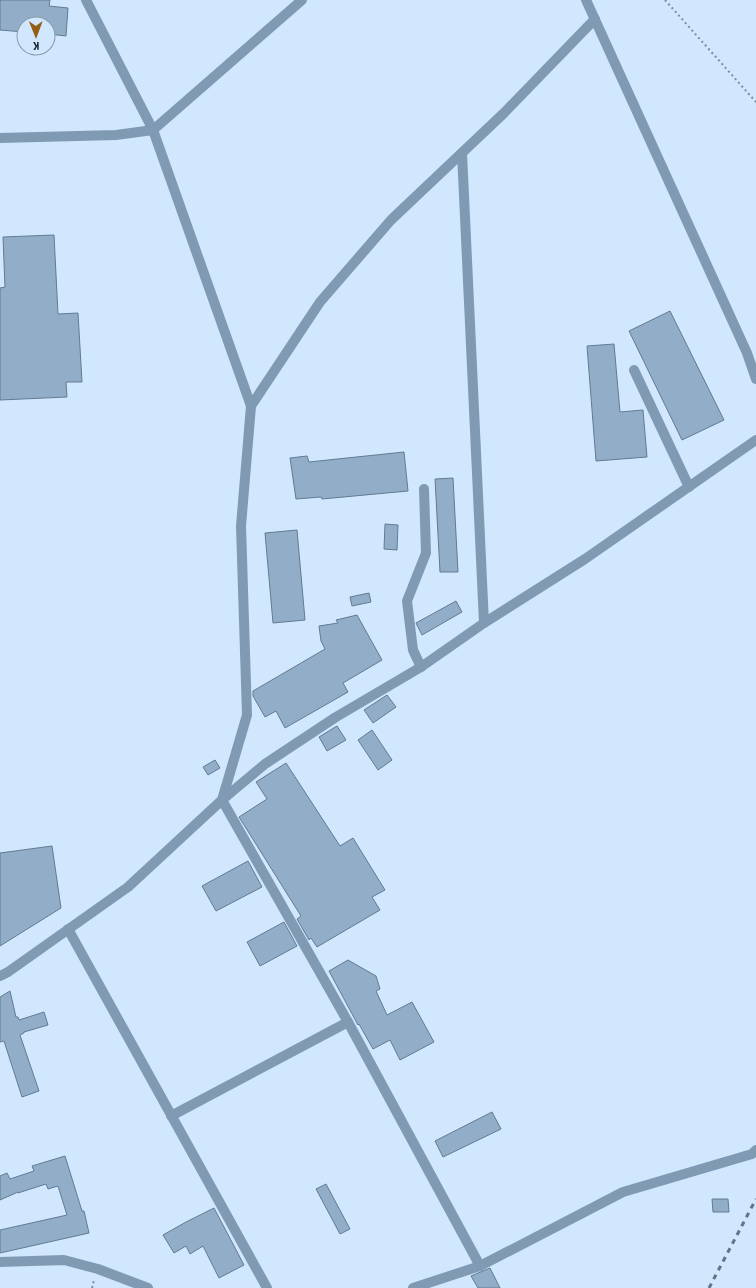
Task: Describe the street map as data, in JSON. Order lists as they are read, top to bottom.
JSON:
{
  "north": "bottom"
}
